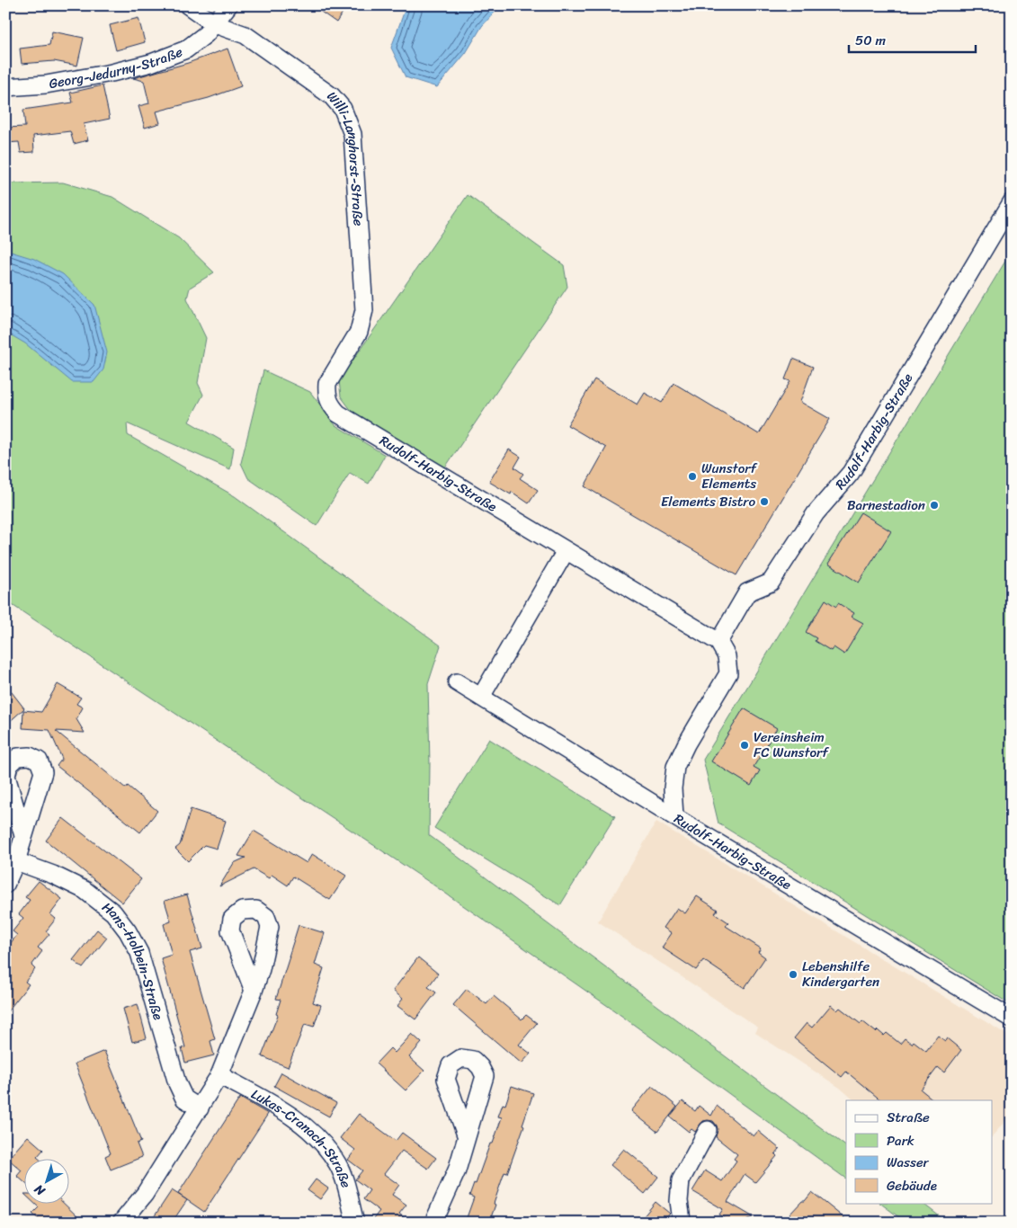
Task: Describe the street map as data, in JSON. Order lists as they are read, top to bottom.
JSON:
{
  "streets": {
    "street": [
      "Georg-Jedurny-Straße",
      "Willi-Langhorst-Straße",
      "Rudolf-Harbig-Straße",
      "Hans-Holbein-Straße",
      "Lukas-Cranach-Straße"
    ]
  },
  "crossings": [
    ["Georg-Jedurny-Straße", "Willi-Langhorst-Straße"],
    ["Willi-Langhorst-Straße", "Rudolf-Harbig-Straße"]
  ],
  "places": [
    "Wunstorf Elements",
    "Elements Bistro",
    "Barnestadion",
    "Vereinsheim FC Wunstorf",
    "Lebenshilfe Kindergarten"
  ],
  "legend": [
    "Straße",
    "Park",
    "Wasser",
    "Gebäude"
  ],
  "scale_bar": "50 m",
  "north": "bottom left"
}
